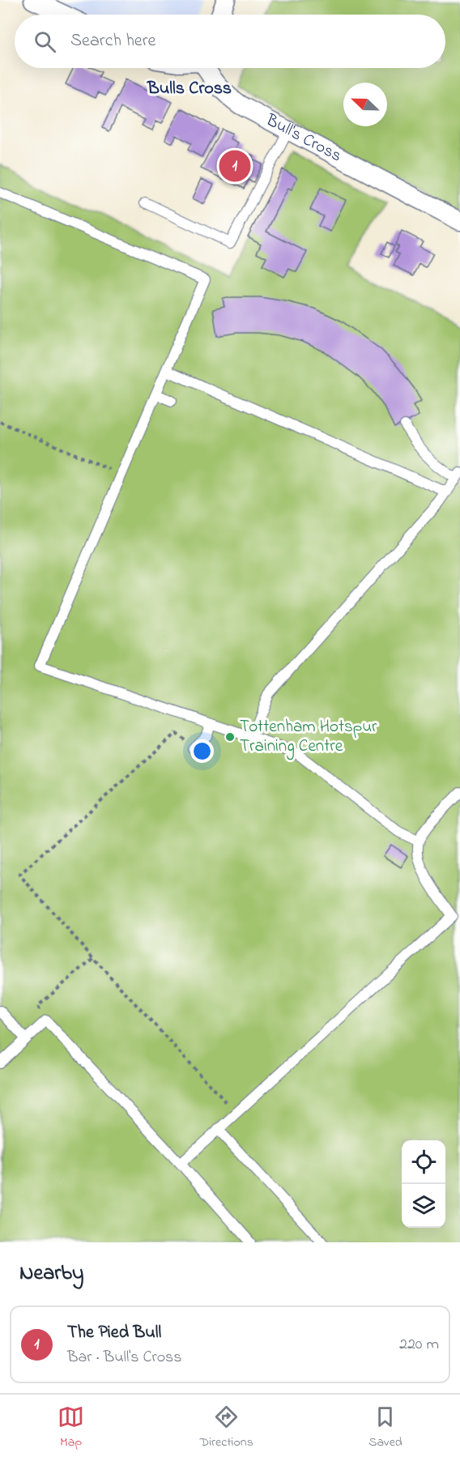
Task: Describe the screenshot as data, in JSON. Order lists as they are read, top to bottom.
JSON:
{
  "streets": {
    "street": ["Bull's Cross"]
  },
  "districts": ["Bulls Cross"],
  "places": ["Tottenham Hotspur Training Centre"],
  "north": "top left",
  "page": {
    "search": "Search here",
    "pins": "1",
    "heading": "Nearby",
    "list": [
      {
        "mark": "1",
        "name": "The Pied Bull",
        "note": "Bar · Bull's Cross",
        "value": "220 m"
      }
    ],
    "nav": ["Map", "Directions", "Saved"]
  }
}
